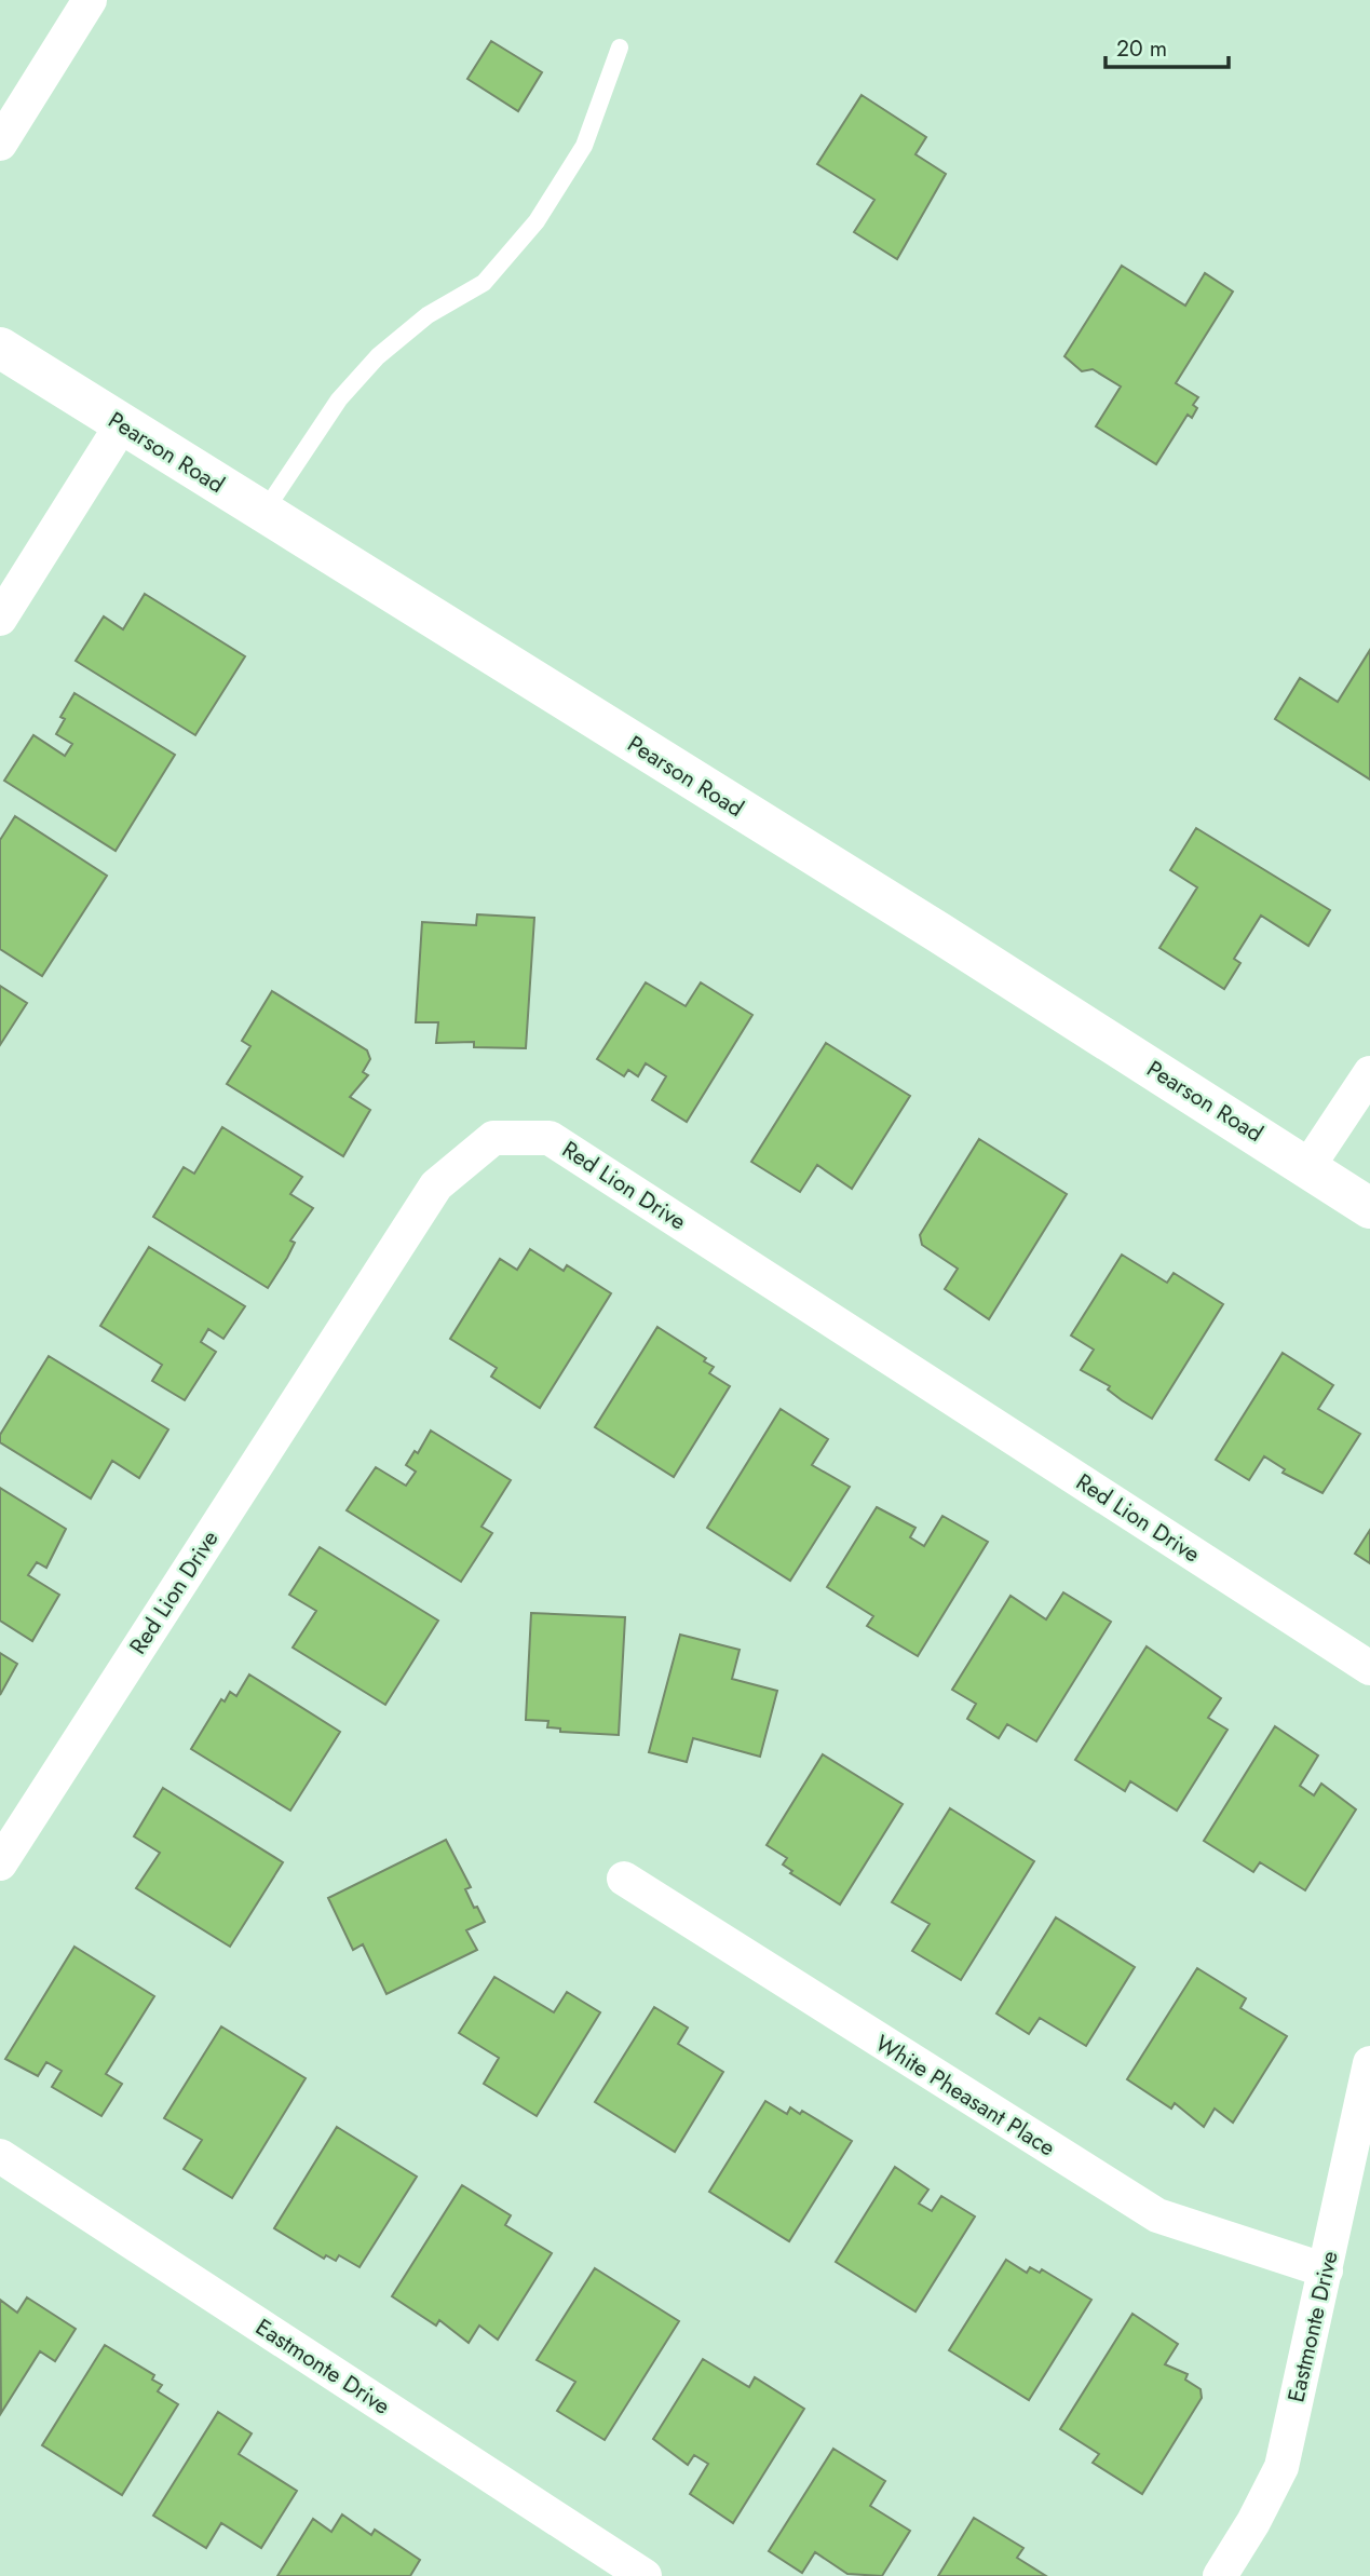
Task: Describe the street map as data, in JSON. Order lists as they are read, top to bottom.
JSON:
{
  "streets": {
    "street": [
      "Pearson Road",
      "Red Lion Drive",
      "White Pheasant Place",
      "Eastmonte Drive"
    ]
  },
  "crossings": [
    ["White Pheasant Place", "Eastmonte Drive"]
  ],
  "scale_bar": "20 m"
}
